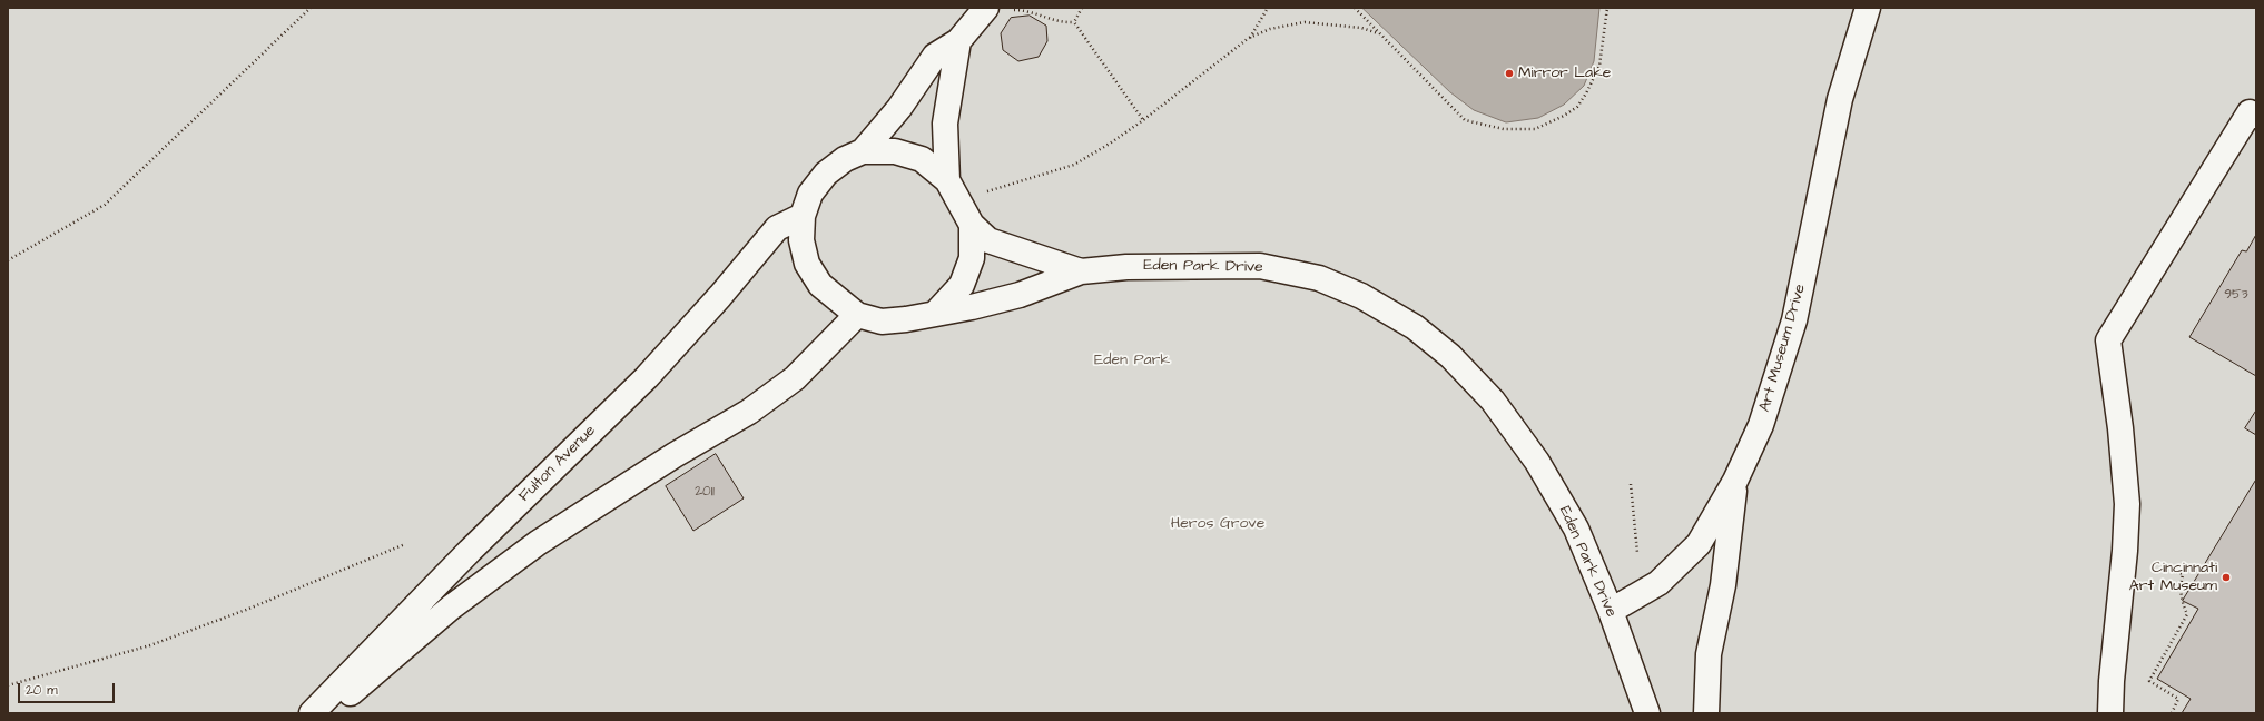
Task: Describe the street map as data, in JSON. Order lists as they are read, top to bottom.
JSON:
{
  "streets": {
    "street": ["Eden Park Drive", "Art Museum Drive", "Fulton Avenue"]
  },
  "crossings": [
    ["Eden Park Drive", "Art Museum Drive"],
    ["Eden Park Drive", "Fulton Avenue"]
  ],
  "parks": ["Eden Park", "Heros Grove"],
  "places": ["Mirror Lake", "Cincinnati Art Museum"],
  "house_numbers": ["953", "2011"],
  "scale_bar": "20 m"
}
